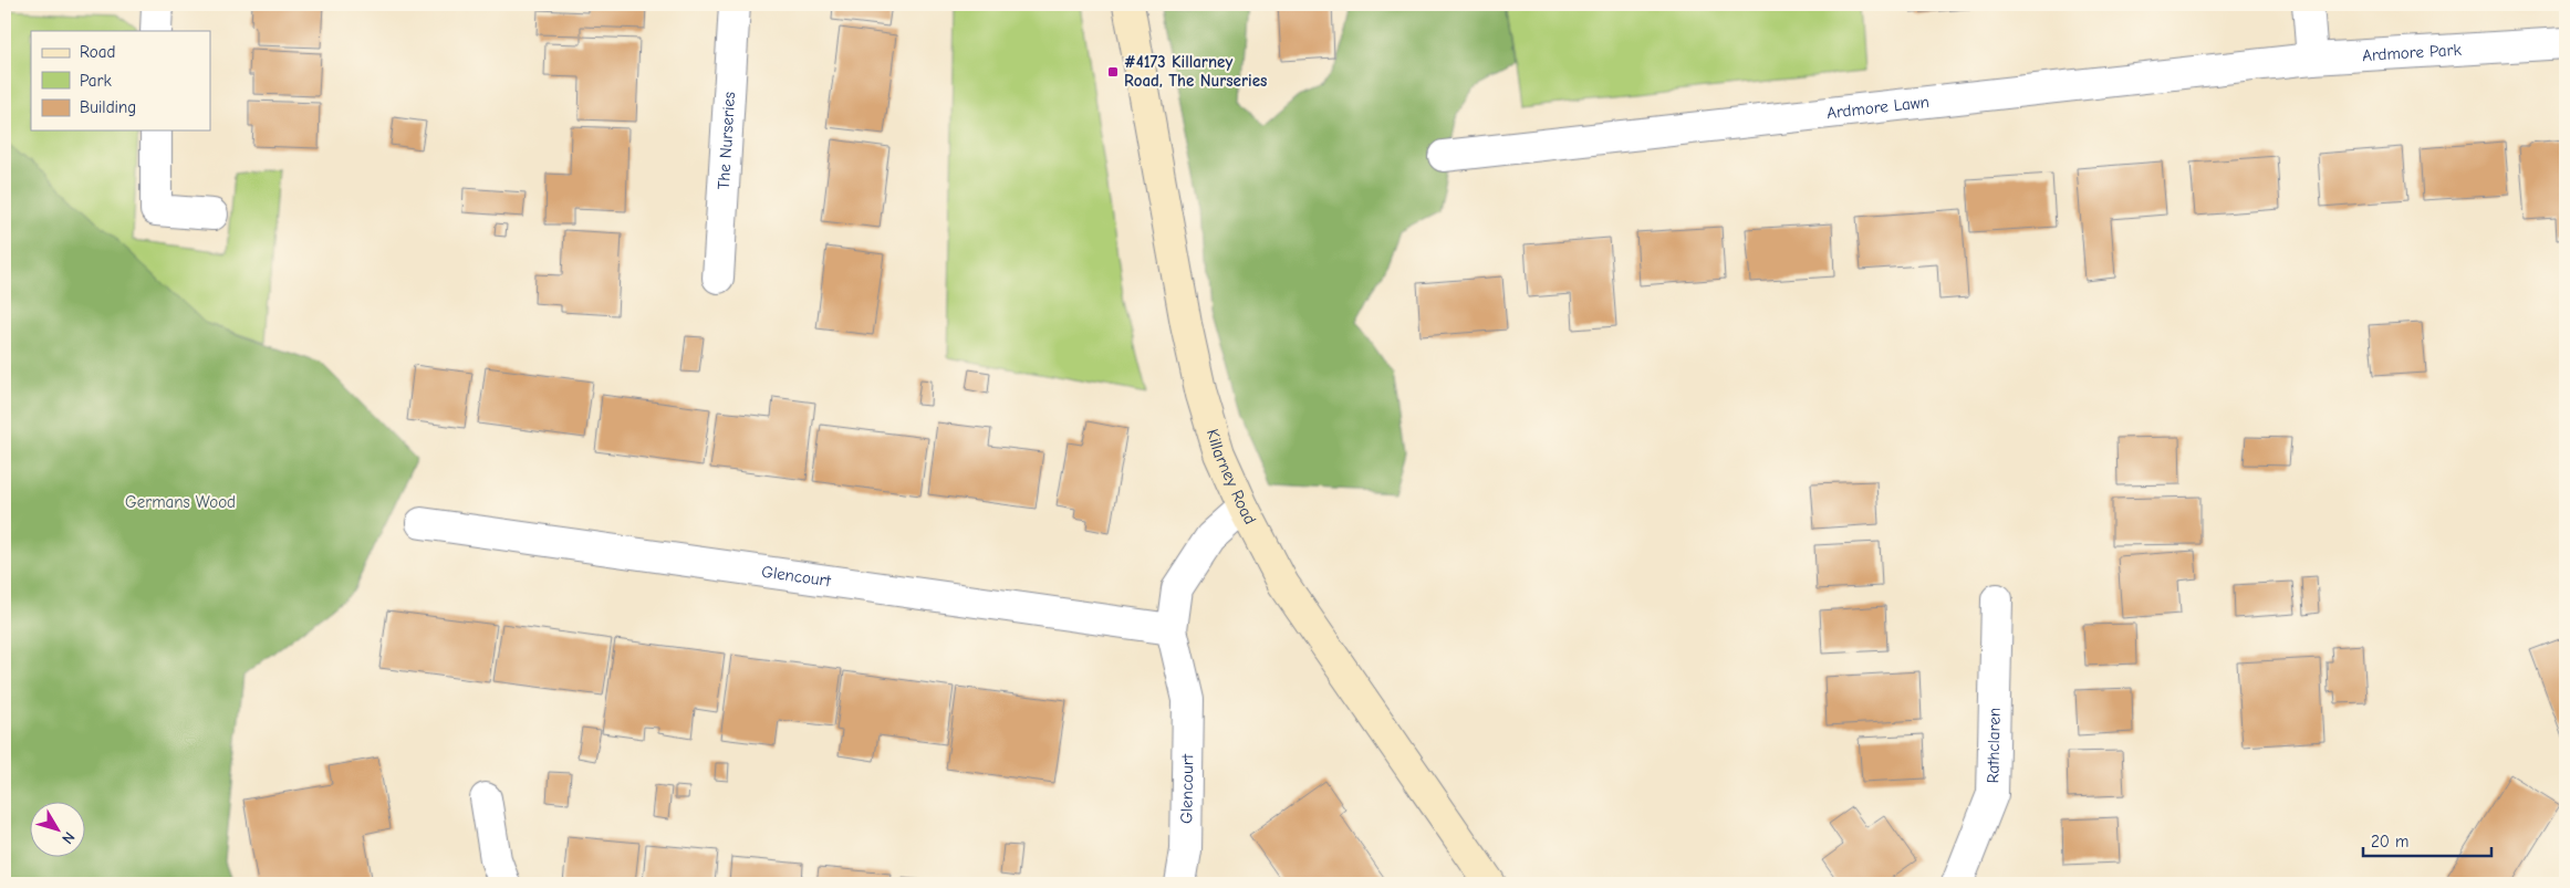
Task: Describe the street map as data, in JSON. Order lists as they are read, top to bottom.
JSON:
{
  "streets": {
    "main road": ["Killarney Road"],
    "street": [
      "Ardmore Park",
      "Ardmore Lawn",
      "The Nurseries",
      "Glencourt",
      "Rathclaren"
    ]
  },
  "crossings": [
    ["Ardmore Park", "Ardmore Lawn"],
    ["Killarney Road", "Glencourt"]
  ],
  "parks": ["Germans Wood"],
  "places": {
    "transit": ["#4173 Killarney Road, The Nurseries"]
  },
  "legend": ["Road", "Park", "Building"],
  "scale_bar": "20 m",
  "north": "bottom right"
}
